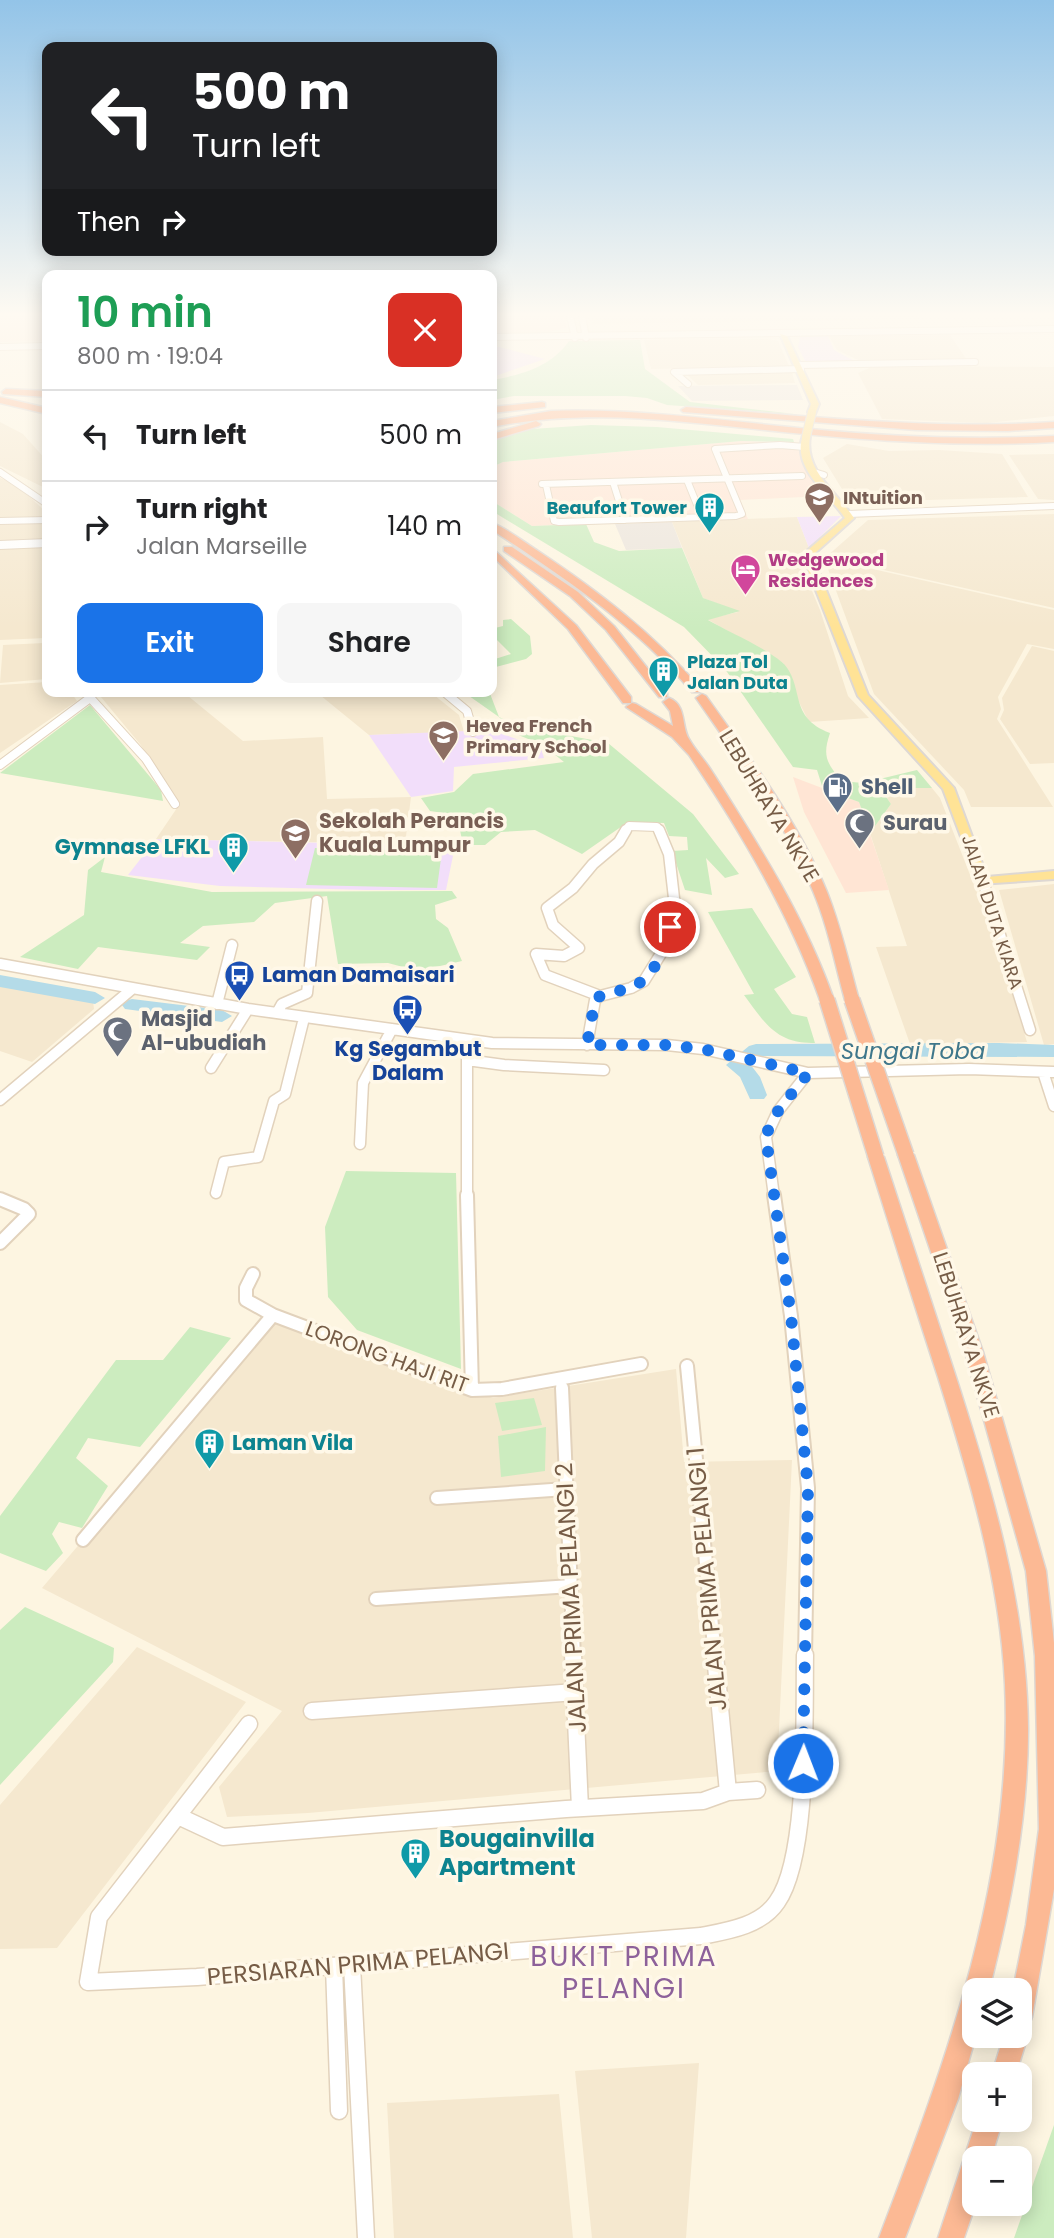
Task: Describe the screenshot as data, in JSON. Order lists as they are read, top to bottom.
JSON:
{
  "streets": {
    "highway": ["LEBUHRAYA NKVE"],
    "main road": ["JALAN DUTA KIARA"],
    "street": [
      "LORONG HAJI RIT",
      "JALAN PRIMA PELANGI 1",
      "JALAN PRIMA PELANGI 2",
      "PERSIARAN PRIMA PELANGI"
    ]
  },
  "districts": ["BUKIT PRIMA PELANGI"],
  "water": ["Sungai Toba"],
  "places": {
    "school or university": ["INtuition", "Hevea French Primary School", "Sekolah Perancis Kuala Lumpur"],
    "building": [
      "Beaufort Tower",
      "Plaza Tol Jalan Duta",
      "Gymnase LFKL",
      "Laman Vila",
      "Bougainvilla Apartment"
    ],
    "hotel": ["Wedgewood Residences"],
    "fuel station": ["Shell"],
    "mosque": ["Surau", "Masjid Al-ubudiah"],
    "bus stop": ["Laman Damaisari", "Kg Segambut Dalam"]
  },
  "page": {
    "turn": ["500 m", "Turn left"],
    "then": "Then",
    "heading": ["10 min", "800 m · 19:04"],
    "list": [
      {
        "name": "Turn left",
        "value": "500 m"
      },
      {
        "name": "Turn right",
        "note": "Jalan Marseille",
        "value": "140 m"
      }
    ],
    "buttons": ["Exit", "Share"],
    "map_buttons": ["+", "−"]
  }
}
